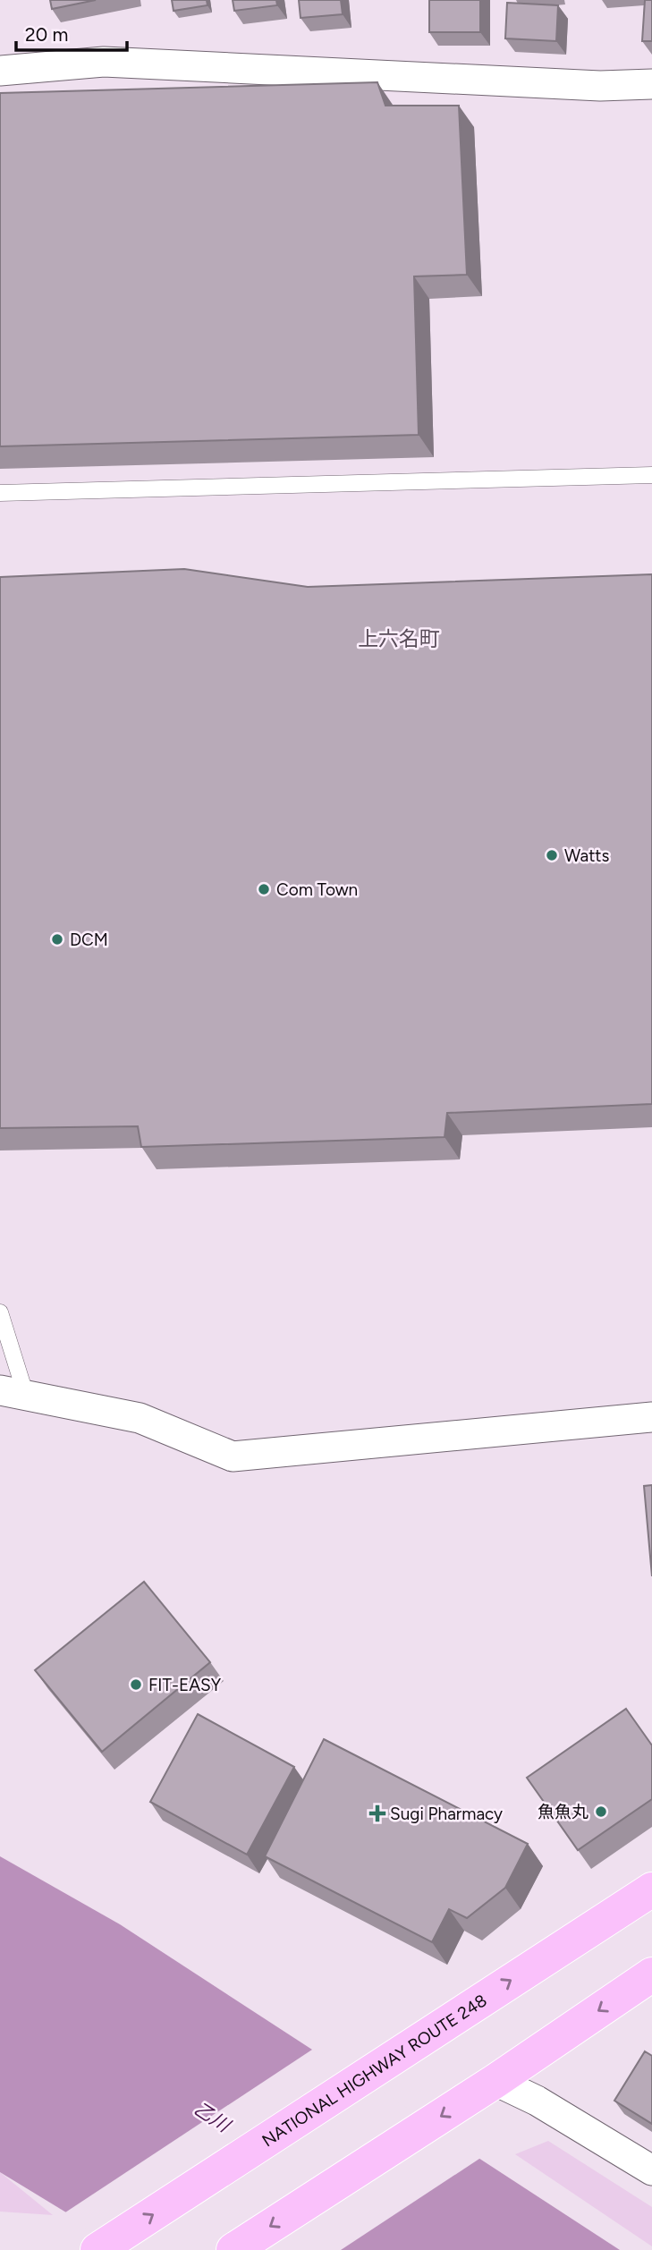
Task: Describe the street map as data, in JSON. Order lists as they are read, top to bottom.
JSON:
{
  "streets": {
    "highway": ["NATIONAL HIGHWAY ROUTE 248"]
  },
  "districts": ["上六名町"],
  "water": ["乙川"],
  "places": {
    "other": [
      "Watts",
      "Com Town",
      "DCM",
      "FIT-EASY",
      "魚魚丸"
    ],
    "health": ["Sugi Pharmacy"]
  },
  "scale_bar": "20 m"
}
